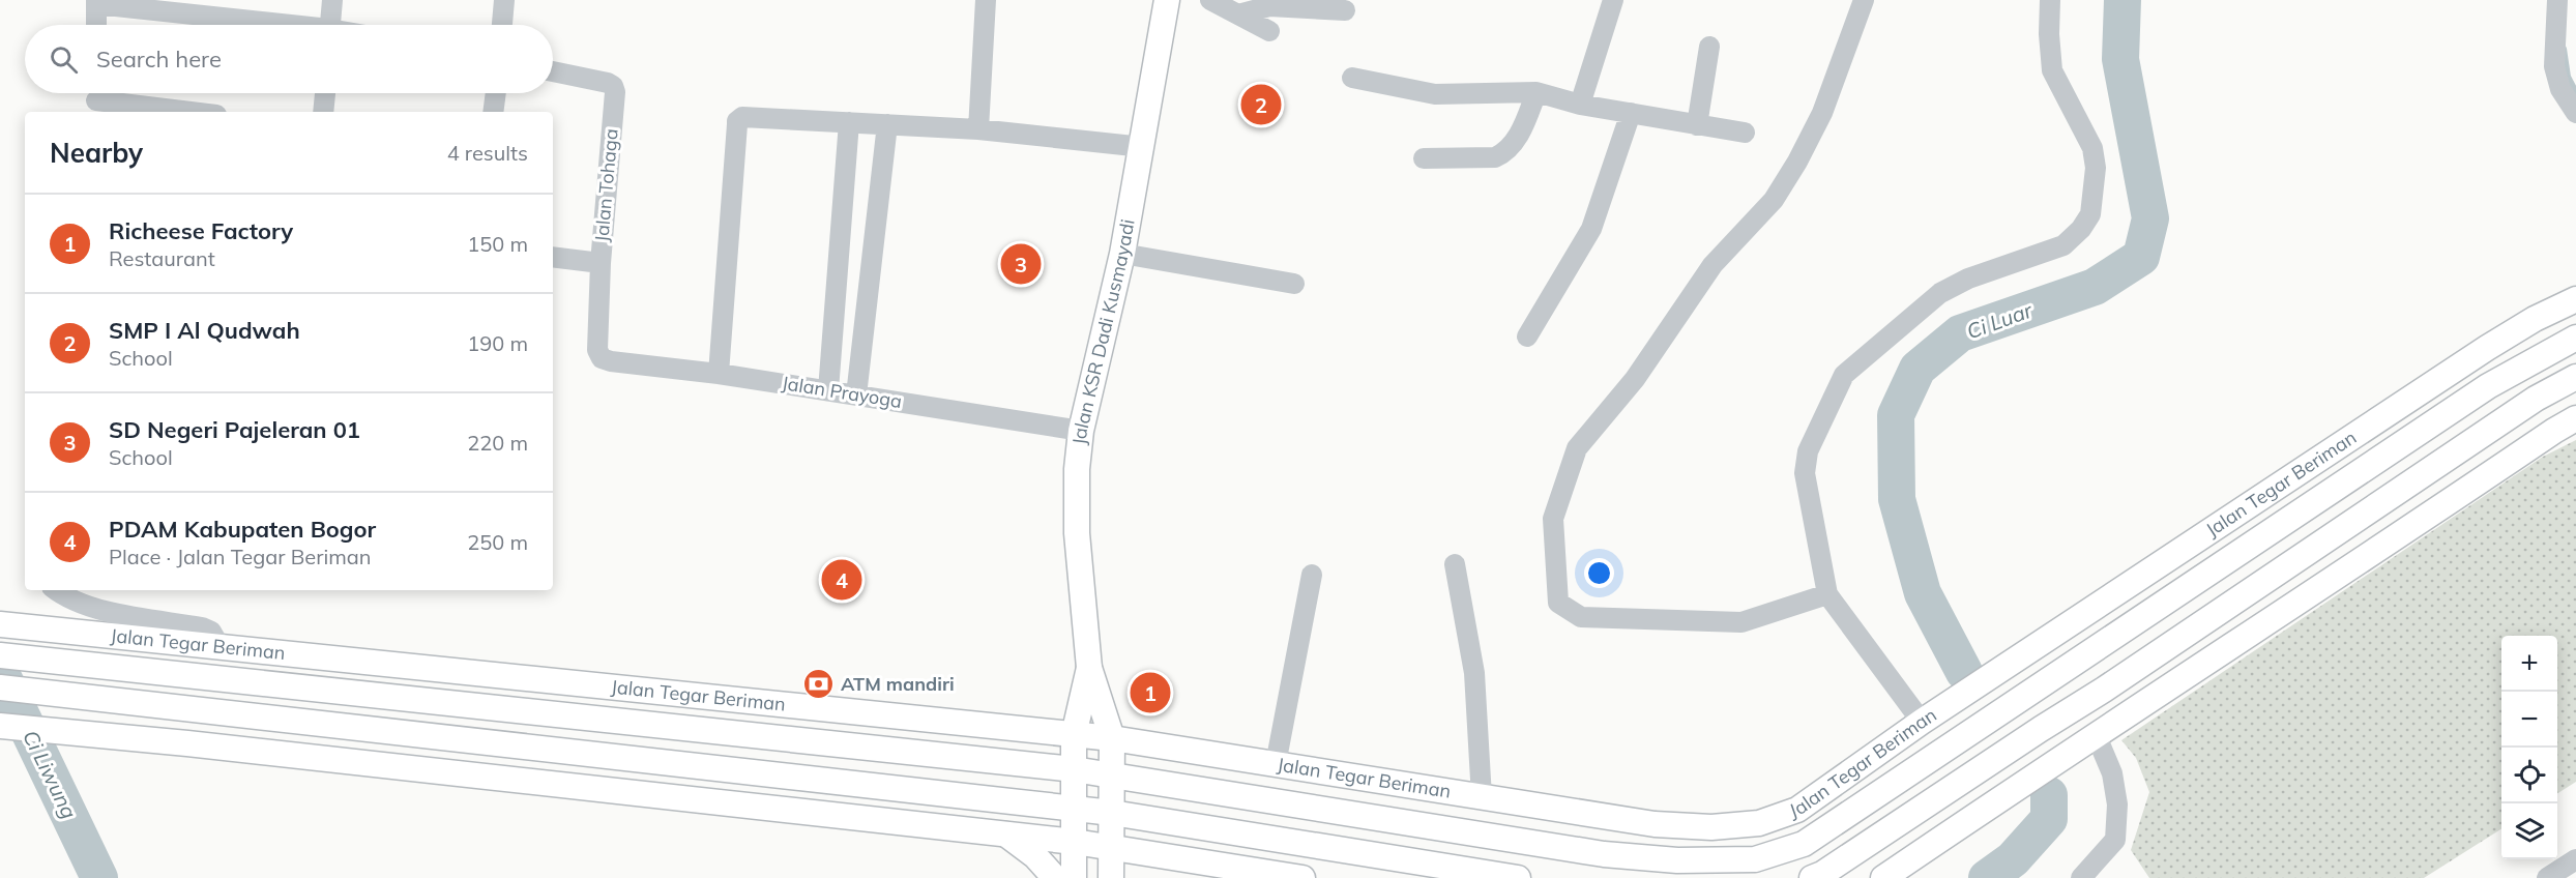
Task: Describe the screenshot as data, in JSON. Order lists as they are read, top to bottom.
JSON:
{
  "streets": {
    "main road": ["Jalan KSR Dadi Kusmayadi", "Jalan Tegar Beriman"],
    "street": ["Jalan Tohaga", "Jalan Prayoga"]
  },
  "crossings": [
    ["Jalan Tohaga", "Jalan Prayoga"],
    ["Jalan KSR Dadi Kusmayadi", "Jalan Prayoga"],
    ["Jalan KSR Dadi Kusmayadi", "Jalan Tegar Beriman"]
  ],
  "water": ["Ci Luar", "Ci Liwung"],
  "places": {
    "bank": ["ATM mandiri"]
  },
  "page": {
    "search": "Search here",
    "pins": [
      "2",
      "3",
      "4",
      "1"
    ],
    "heading": ["Nearby", "4 results"],
    "list": [
      {
        "mark": "1",
        "name": "Richeese Factory",
        "note": "Restaurant",
        "value": "150 m"
      },
      {
        "mark": "2",
        "name": "SMP I Al Qudwah",
        "note": "School",
        "value": "190 m"
      },
      {
        "mark": "3",
        "name": "SD Negeri Pajeleran 01",
        "note": "School",
        "value": "220 m"
      },
      {
        "mark": "4",
        "name": "PDAM Kabupaten Bogor",
        "note": "Place · Jalan Tegar Beriman",
        "value": "250 m"
      }
    ],
    "map_buttons": ["+", "−"]
  }
}
